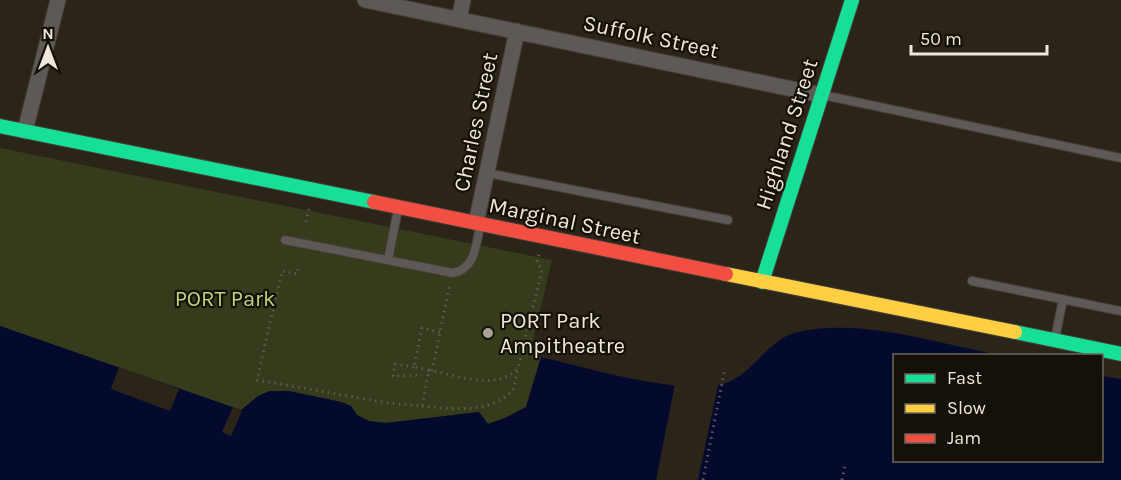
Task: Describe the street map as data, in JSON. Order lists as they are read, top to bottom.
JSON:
{
  "streets": {
    "main road": ["Highland Street", "Marginal Street"],
    "street": ["Suffolk Street", "Charles Street"]
  },
  "crossings": [
    ["Suffolk Street", "Charles Street"],
    ["Suffolk Street", "Highland Street"],
    ["Charles Street", "Marginal Street"],
    ["Highland Street", "Marginal Street"]
  ],
  "parks": ["PORT Park"],
  "places": ["PORT Park Ampitheatre"],
  "legend": ["Fast", "Slow", "Jam"],
  "scale_bar": "50 m",
  "north": "top"
}
